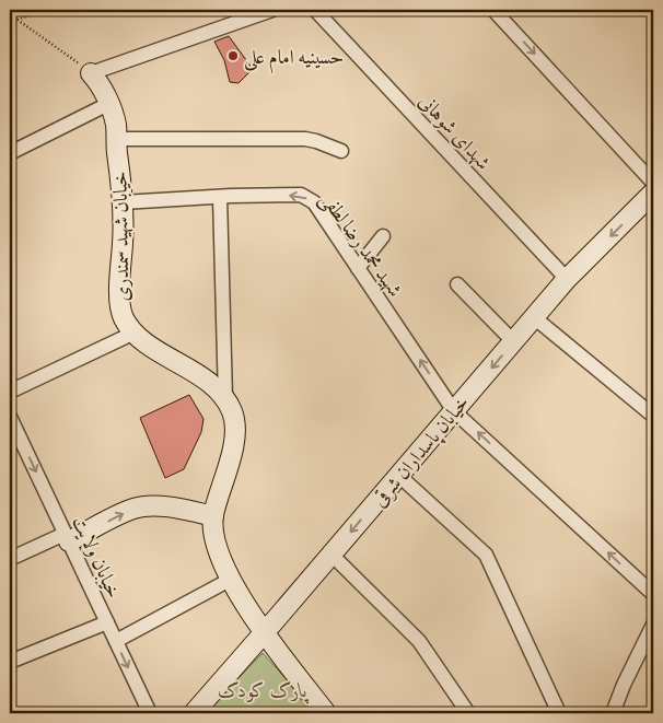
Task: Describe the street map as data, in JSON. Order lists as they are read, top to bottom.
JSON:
{
  "streets": {
    "street": [
      "شهدای شوهانی",
      "خیابان شهید سمندری",
      "شهید محمد رضا لطفی",
      "خیابان پاسداران شرقی",
      "خیابان ولایت"
    ]
  },
  "crossings": [
    ["شهدای شوهانی", "خیابان پاسداران شرقی"],
    ["خیابان شهید سمندری", "شهید محمد رضا لطفی"],
    ["خیابان شهید سمندری", "خیابان پاسداران شرقی"],
    ["شهید محمد رضا لطفی", "خیابان پاسداران شرقی"]
  ],
  "one_way": ["خیابان پاسداران شرقی", "خیابان ولایت"],
  "parks": ["پارک کودک"],
  "places": ["حسینیه امام علی"]
}
